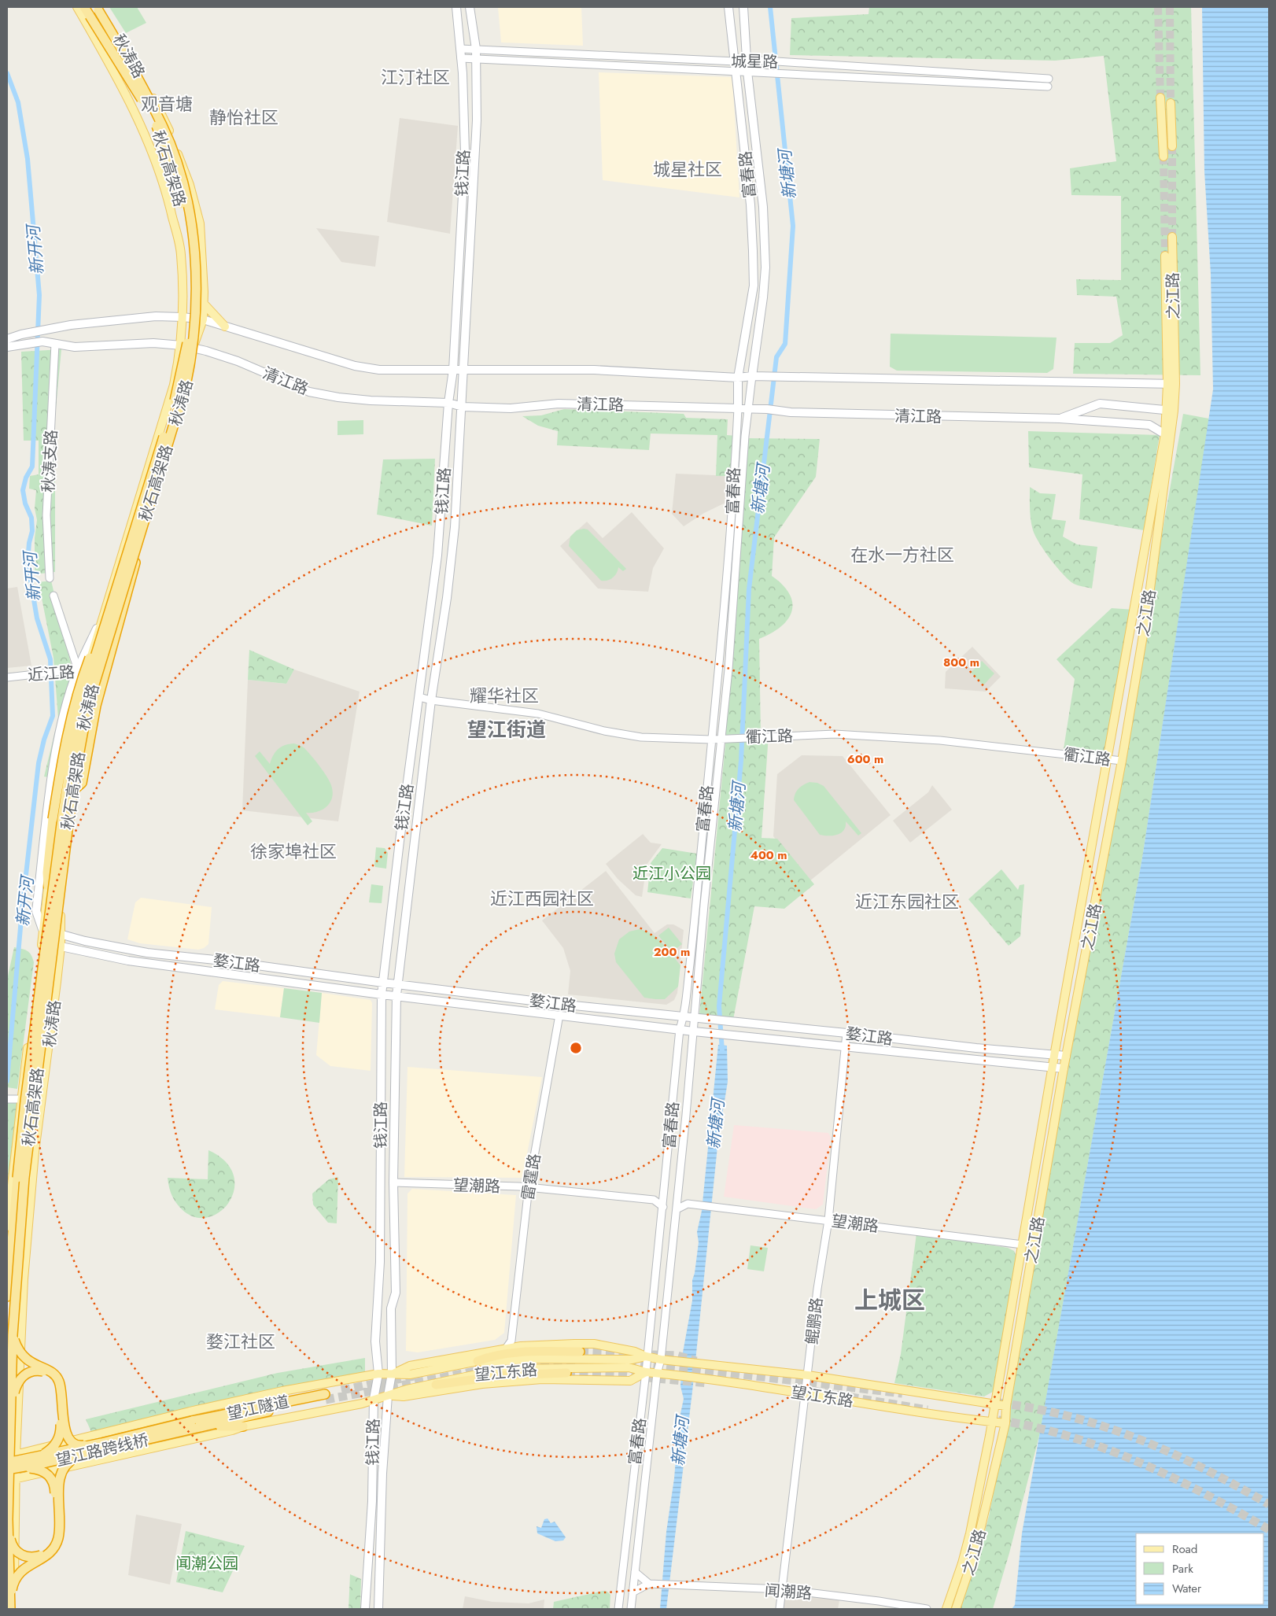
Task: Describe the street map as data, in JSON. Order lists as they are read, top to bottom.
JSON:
{
  "streets": {
    "highway": ["秋石高架路", "望江隧道", "望江路跨线桥"],
    "main road": [
      "秋涛路",
      "钱江路",
      "富春路",
      "之江路",
      "清江路",
      "婺江路",
      "望江东路"
    ],
    "street": [
      "城星路",
      "秋涛支路",
      "近江路",
      "衢江路",
      "雷霆路",
      "望潮路",
      "鲲鹏路",
      "闻潮路"
    ]
  },
  "crossings": [
    ["秋涛路", "秋石高架路"],
    ["秋涛路", "清江路"],
    ["秋涛路", "近江路"],
    ["秋涛路", "婺江路"],
    ["秋涛路", "望江东路"],
    ["城星路", "钱江路"],
    ["城星路", "富春路"],
    ["钱江路", "清江路"],
    ["钱江路", "衢江路"],
    ["钱江路", "婺江路"],
    ["钱江路", "望潮路"],
    ["钱江路", "望江东路"],
    ["富春路", "清江路"],
    ["富春路", "衢江路"],
    ["富春路", "婺江路"],
    ["富春路", "望潮路"],
    ["富春路", "望江东路"],
    ["富春路", "闻潮路"],
    ["之江路", "清江路"],
    ["之江路", "衢江路"],
    ["之江路", "婺江路"],
    ["之江路", "望潮路"],
    ["之江路", "望江东路"],
    ["清江路", "秋涛支路"],
    ["婺江路", "雷霆路"],
    ["婺江路", "鲲鹏路"],
    ["雷霆路", "望潮路"],
    ["望潮路", "鲲鹏路"],
    ["鲲鹏路", "望江东路"],
    ["鲲鹏路", "闻潮路"],
    ["望江隧道", "望江路跨线桥"]
  ],
  "districts": [
    "江汀社区",
    "观音塘",
    "静怡社区",
    "城星社区",
    "在水一方社区",
    "耀华社区",
    "望江街道",
    "徐家埠社区",
    "近江西园社区",
    "近江东园社区",
    "上城区",
    "婺江社区"
  ],
  "water": ["新塘河", "新开河"],
  "parks": ["近江小公园", "闻潮公园"],
  "legend": ["Road", "Park", "Water"],
  "rings": [
    "800 m",
    "600 m",
    "400 m",
    "200 m"
  ]
}
